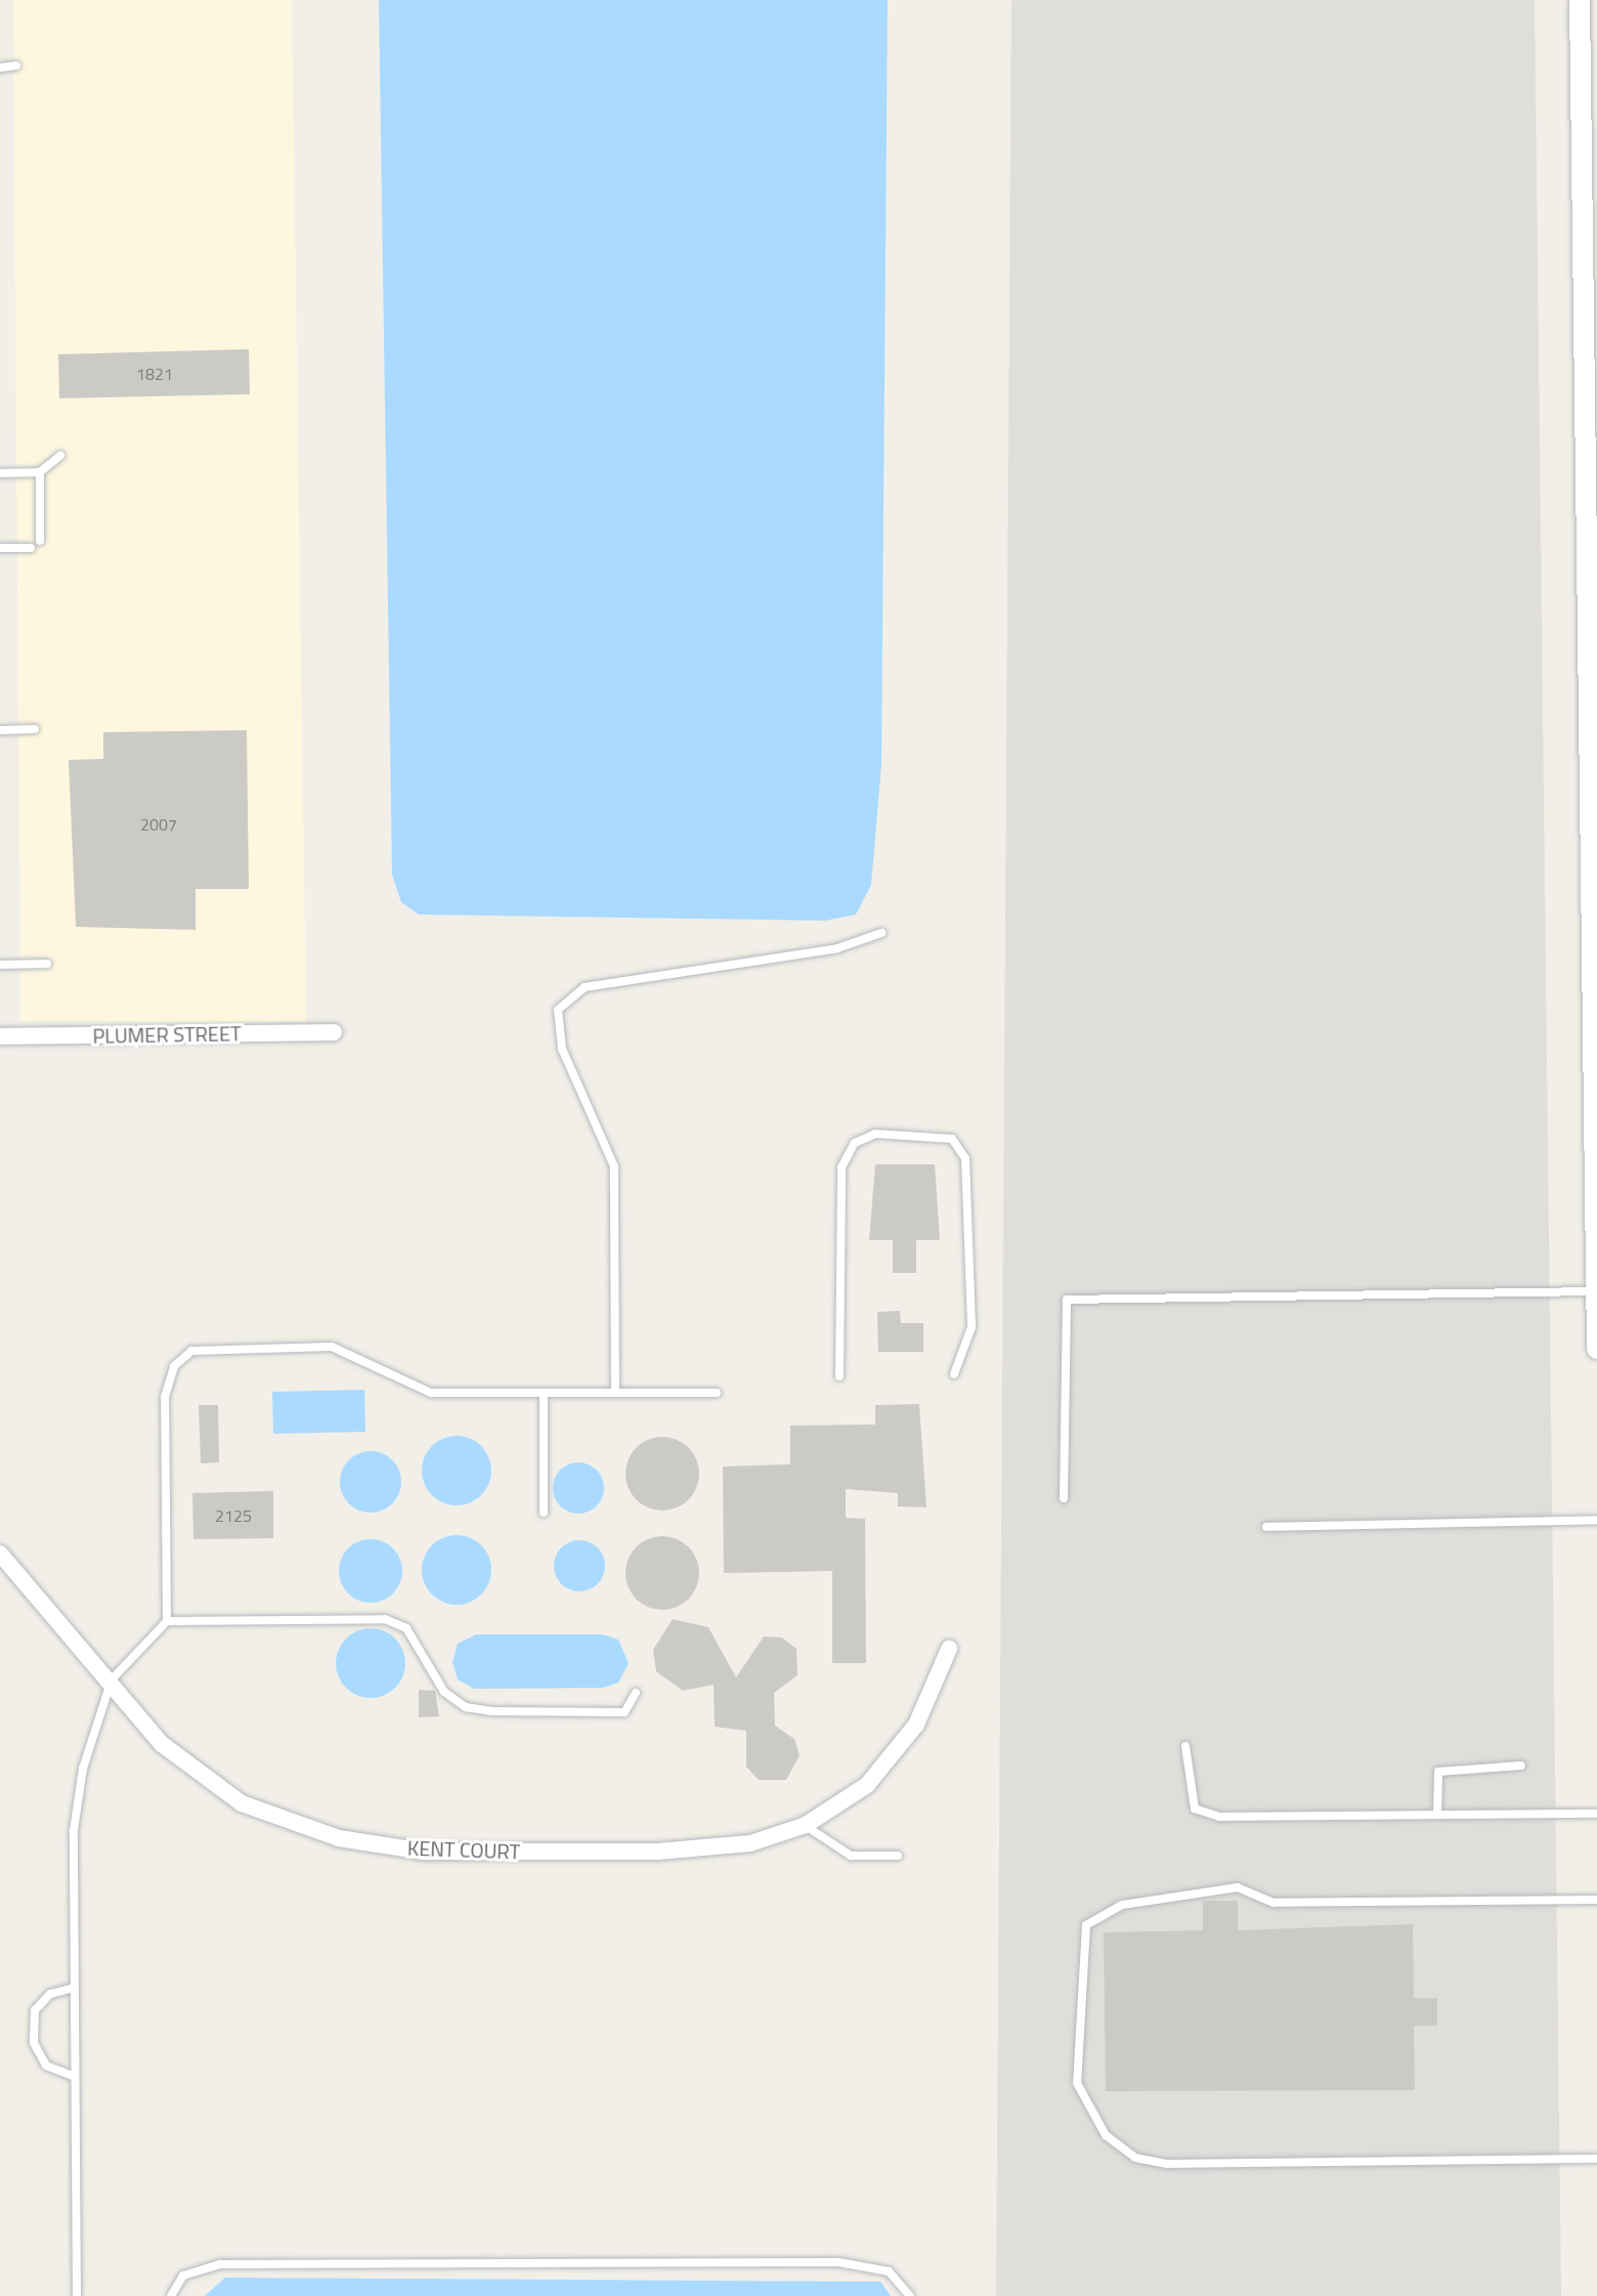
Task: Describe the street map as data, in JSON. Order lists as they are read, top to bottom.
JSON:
{
  "streets": {
    "street": ["PLUMER STREET", "KENT COURT"]
  },
  "house_numbers": ["1821", "2007", "2125"]
}
